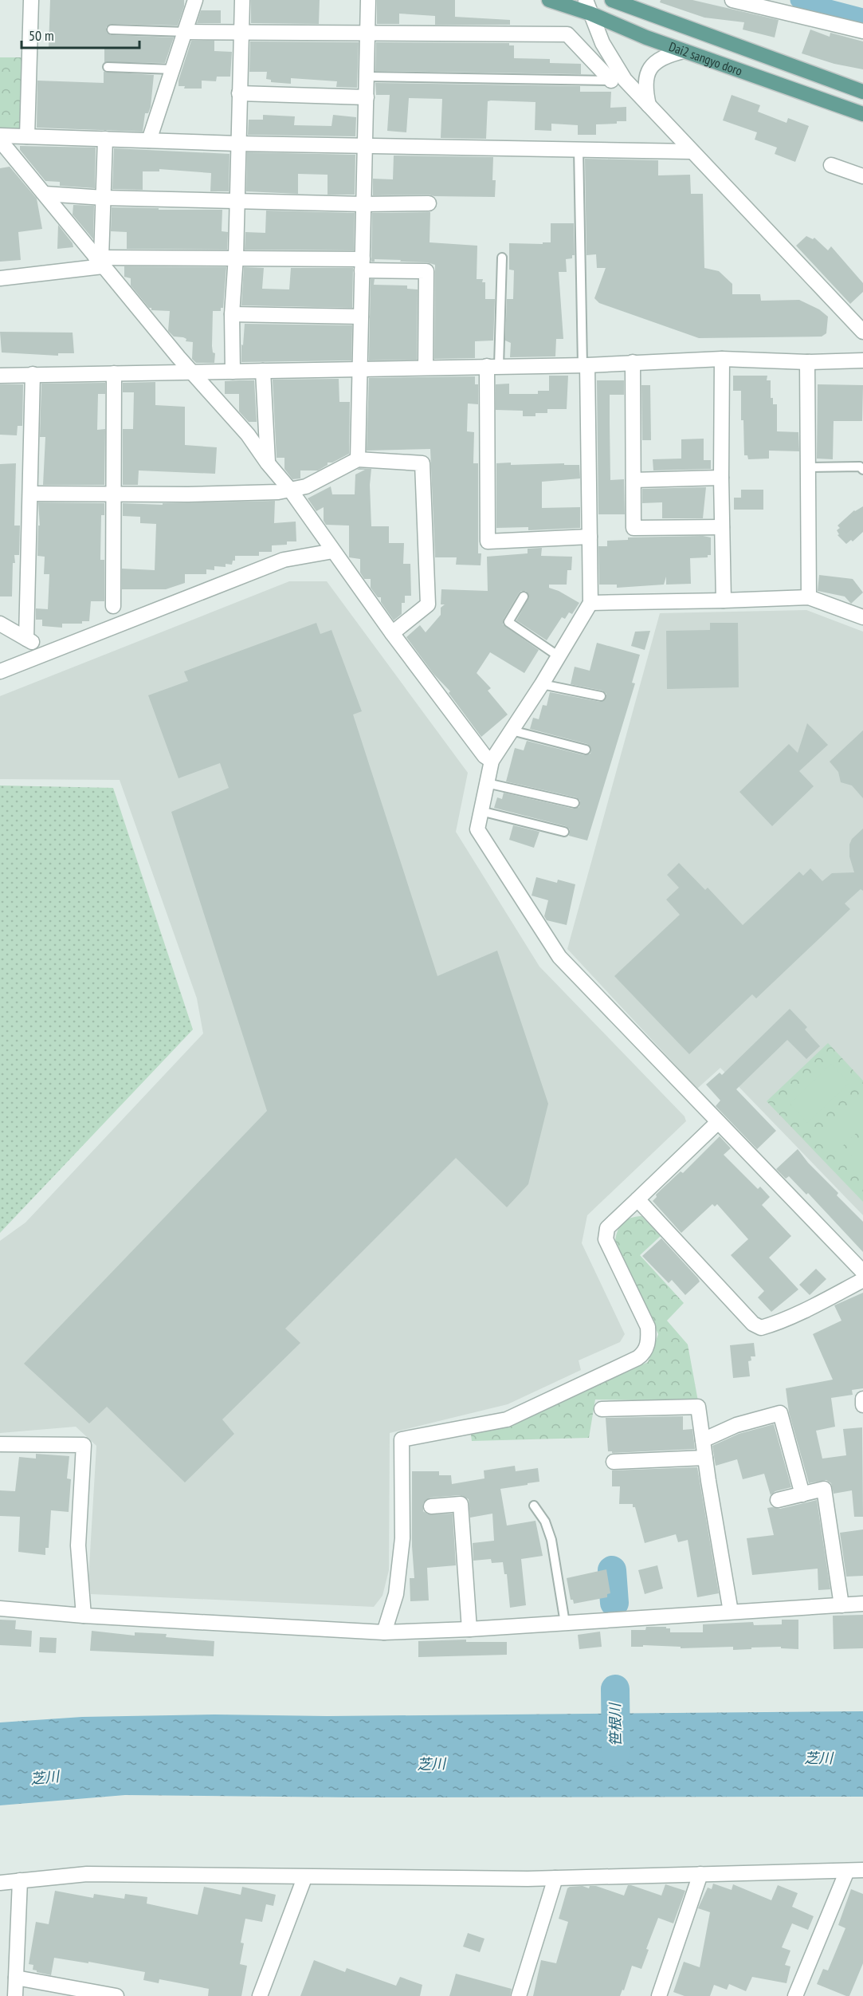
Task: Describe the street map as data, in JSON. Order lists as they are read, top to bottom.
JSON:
{
  "streets": {
    "main road": ["Dai2 sangyo doro"]
  },
  "water": ["笹根川", "芝川"],
  "scale_bar": "50 m"
}
